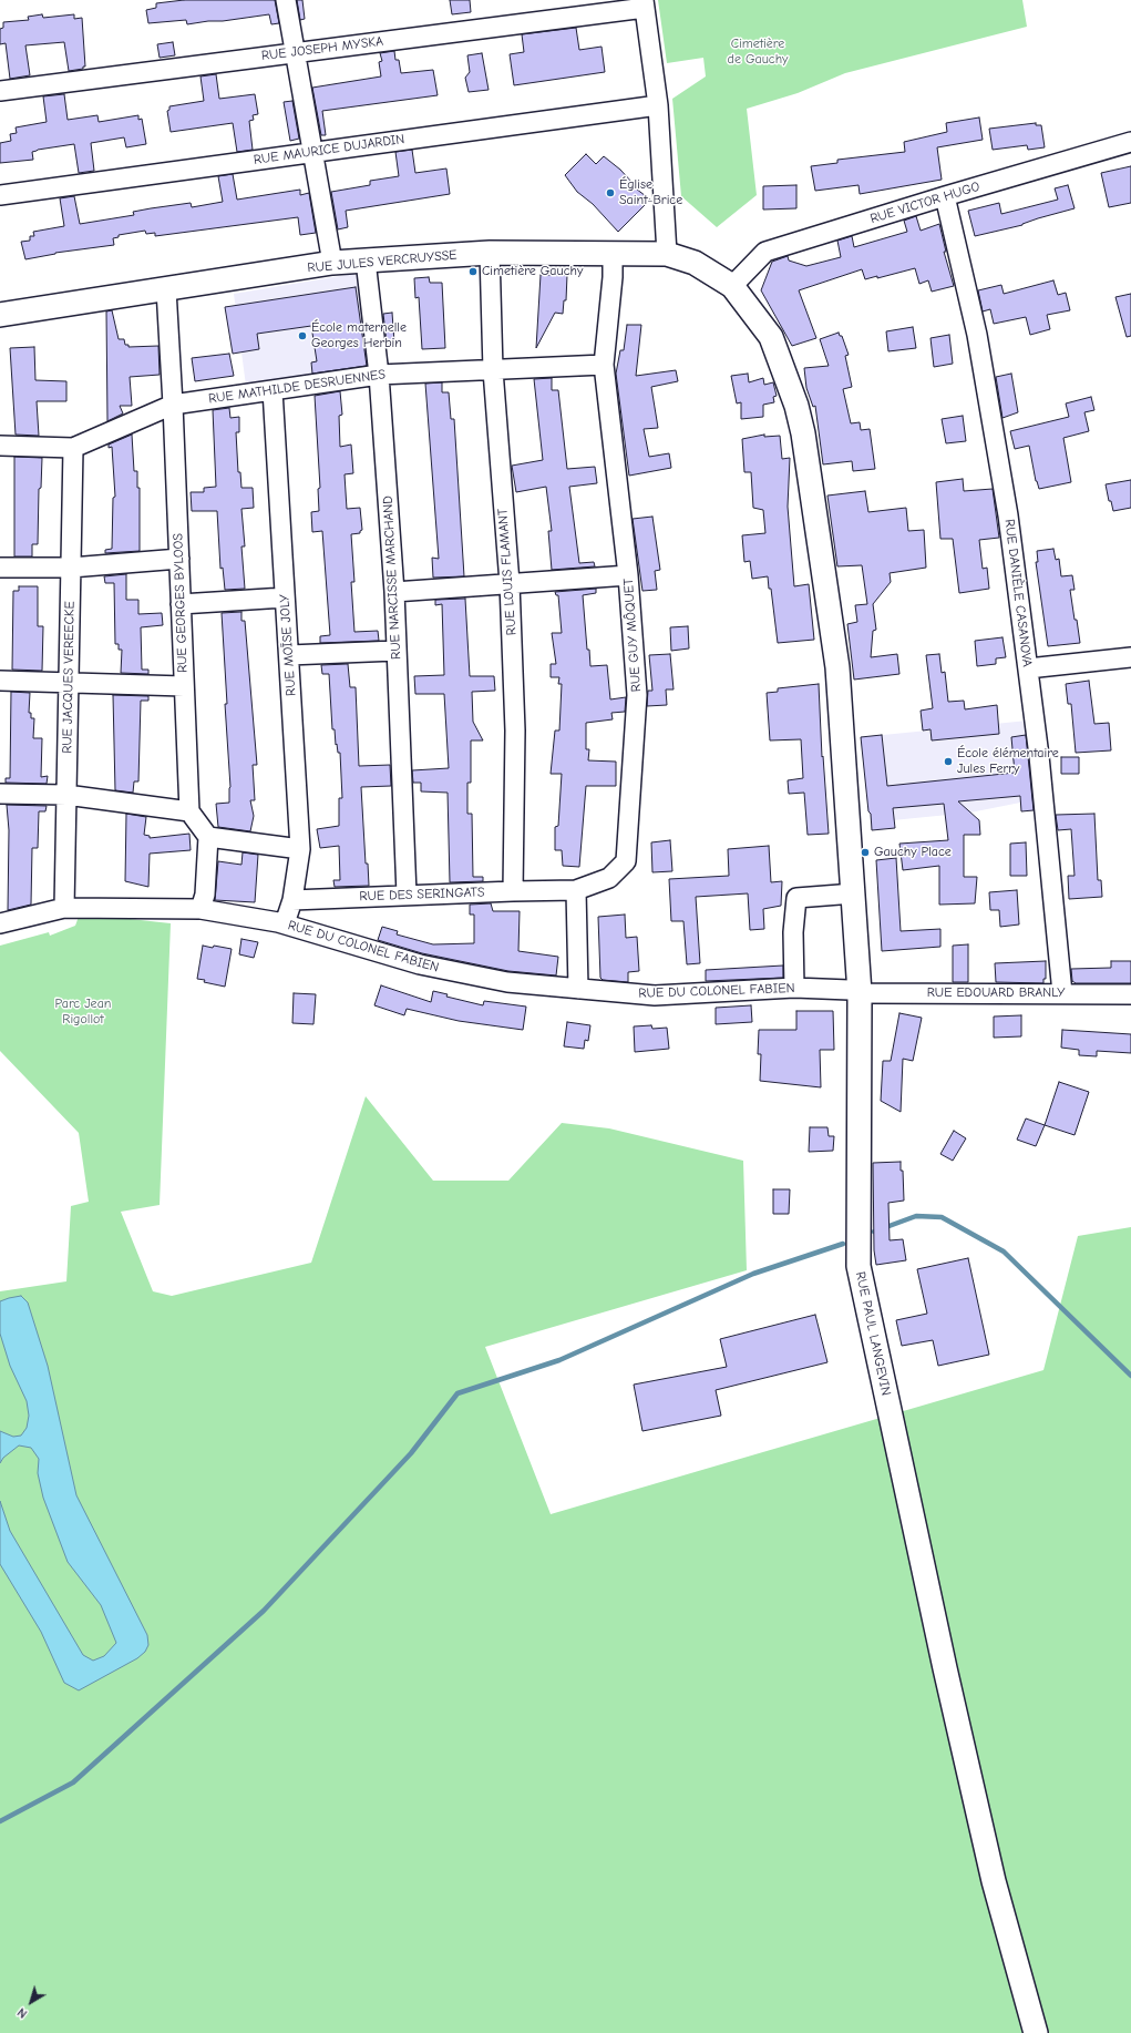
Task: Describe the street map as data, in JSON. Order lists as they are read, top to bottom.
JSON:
{
  "streets": {
    "main road": ["RUE JULES VERCRUYSSE", "RUE PAUL LANGEVIN"],
    "street": [
      "RUE JOSEPH MYSKA",
      "RUE MAURICE DUJARDIN",
      "RUE VICTOR HUGO",
      "RUE MATHILDE DESRUENNES",
      "RUE LOUIS FLAMANT",
      "RUE NARCISSE MARCHAND",
      "RUE DANIÈLE CASANOVA",
      "RUE GEORGES BYLOOS",
      "RUE GUY MÔQUET",
      "RUE MOÏSE JOLY",
      "RUE JACQUES VEREECKE",
      "RUE DES SERINGATS",
      "RUE DU COLONEL FABIEN",
      "RUE EDOUARD BRANLY"
    ]
  },
  "crossings": [
    ["RUE VICTOR HUGO", "RUE JULES VERCRUYSSE"],
    ["RUE VICTOR HUGO", "RUE DANIÈLE CASANOVA"],
    ["RUE VICTOR HUGO", "RUE PAUL LANGEVIN"],
    ["RUE JULES VERCRUYSSE", "RUE LOUIS FLAMANT"],
    ["RUE JULES VERCRUYSSE", "RUE NARCISSE MARCHAND"],
    ["RUE JULES VERCRUYSSE", "RUE GEORGES BYLOOS"],
    ["RUE JULES VERCRUYSSE", "RUE GUY MÔQUET"],
    ["RUE JULES VERCRUYSSE", "RUE PAUL LANGEVIN"],
    ["RUE MATHILDE DESRUENNES", "RUE LOUIS FLAMANT"],
    ["RUE MATHILDE DESRUENNES", "RUE NARCISSE MARCHAND"],
    ["RUE MATHILDE DESRUENNES", "RUE GEORGES BYLOOS"],
    ["RUE MATHILDE DESRUENNES", "RUE GUY MÔQUET"],
    ["RUE MATHILDE DESRUENNES", "RUE MOÏSE JOLY"],
    ["RUE MATHILDE DESRUENNES", "RUE JACQUES VEREECKE"],
    ["RUE LOUIS FLAMANT", "RUE DES SERINGATS"],
    ["RUE NARCISSE MARCHAND", "RUE DES SERINGATS"],
    ["RUE DANIÈLE CASANOVA", "RUE EDOUARD BRANLY"],
    ["RUE GUY MÔQUET", "RUE DES SERINGATS"],
    ["RUE MOÏSE JOLY", "RUE DES SERINGATS"],
    ["RUE JACQUES VEREECKE", "RUE DU COLONEL FABIEN"],
    ["RUE DU COLONEL FABIEN", "RUE EDOUARD BRANLY"],
    ["RUE DU COLONEL FABIEN", "RUE PAUL LANGEVIN"],
    ["RUE EDOUARD BRANLY", "RUE PAUL LANGEVIN"]
  ],
  "parks": ["Cimetière de Gauchy", "Parc Jean Rigollot"],
  "places": [
    "Église Saint-Brice",
    "Cimetière Gauchy",
    "École maternelle Georges Herbin",
    "École élémentaire Jules Ferry",
    "Gauchy Place"
  ],
  "north": "bottom left"
}
